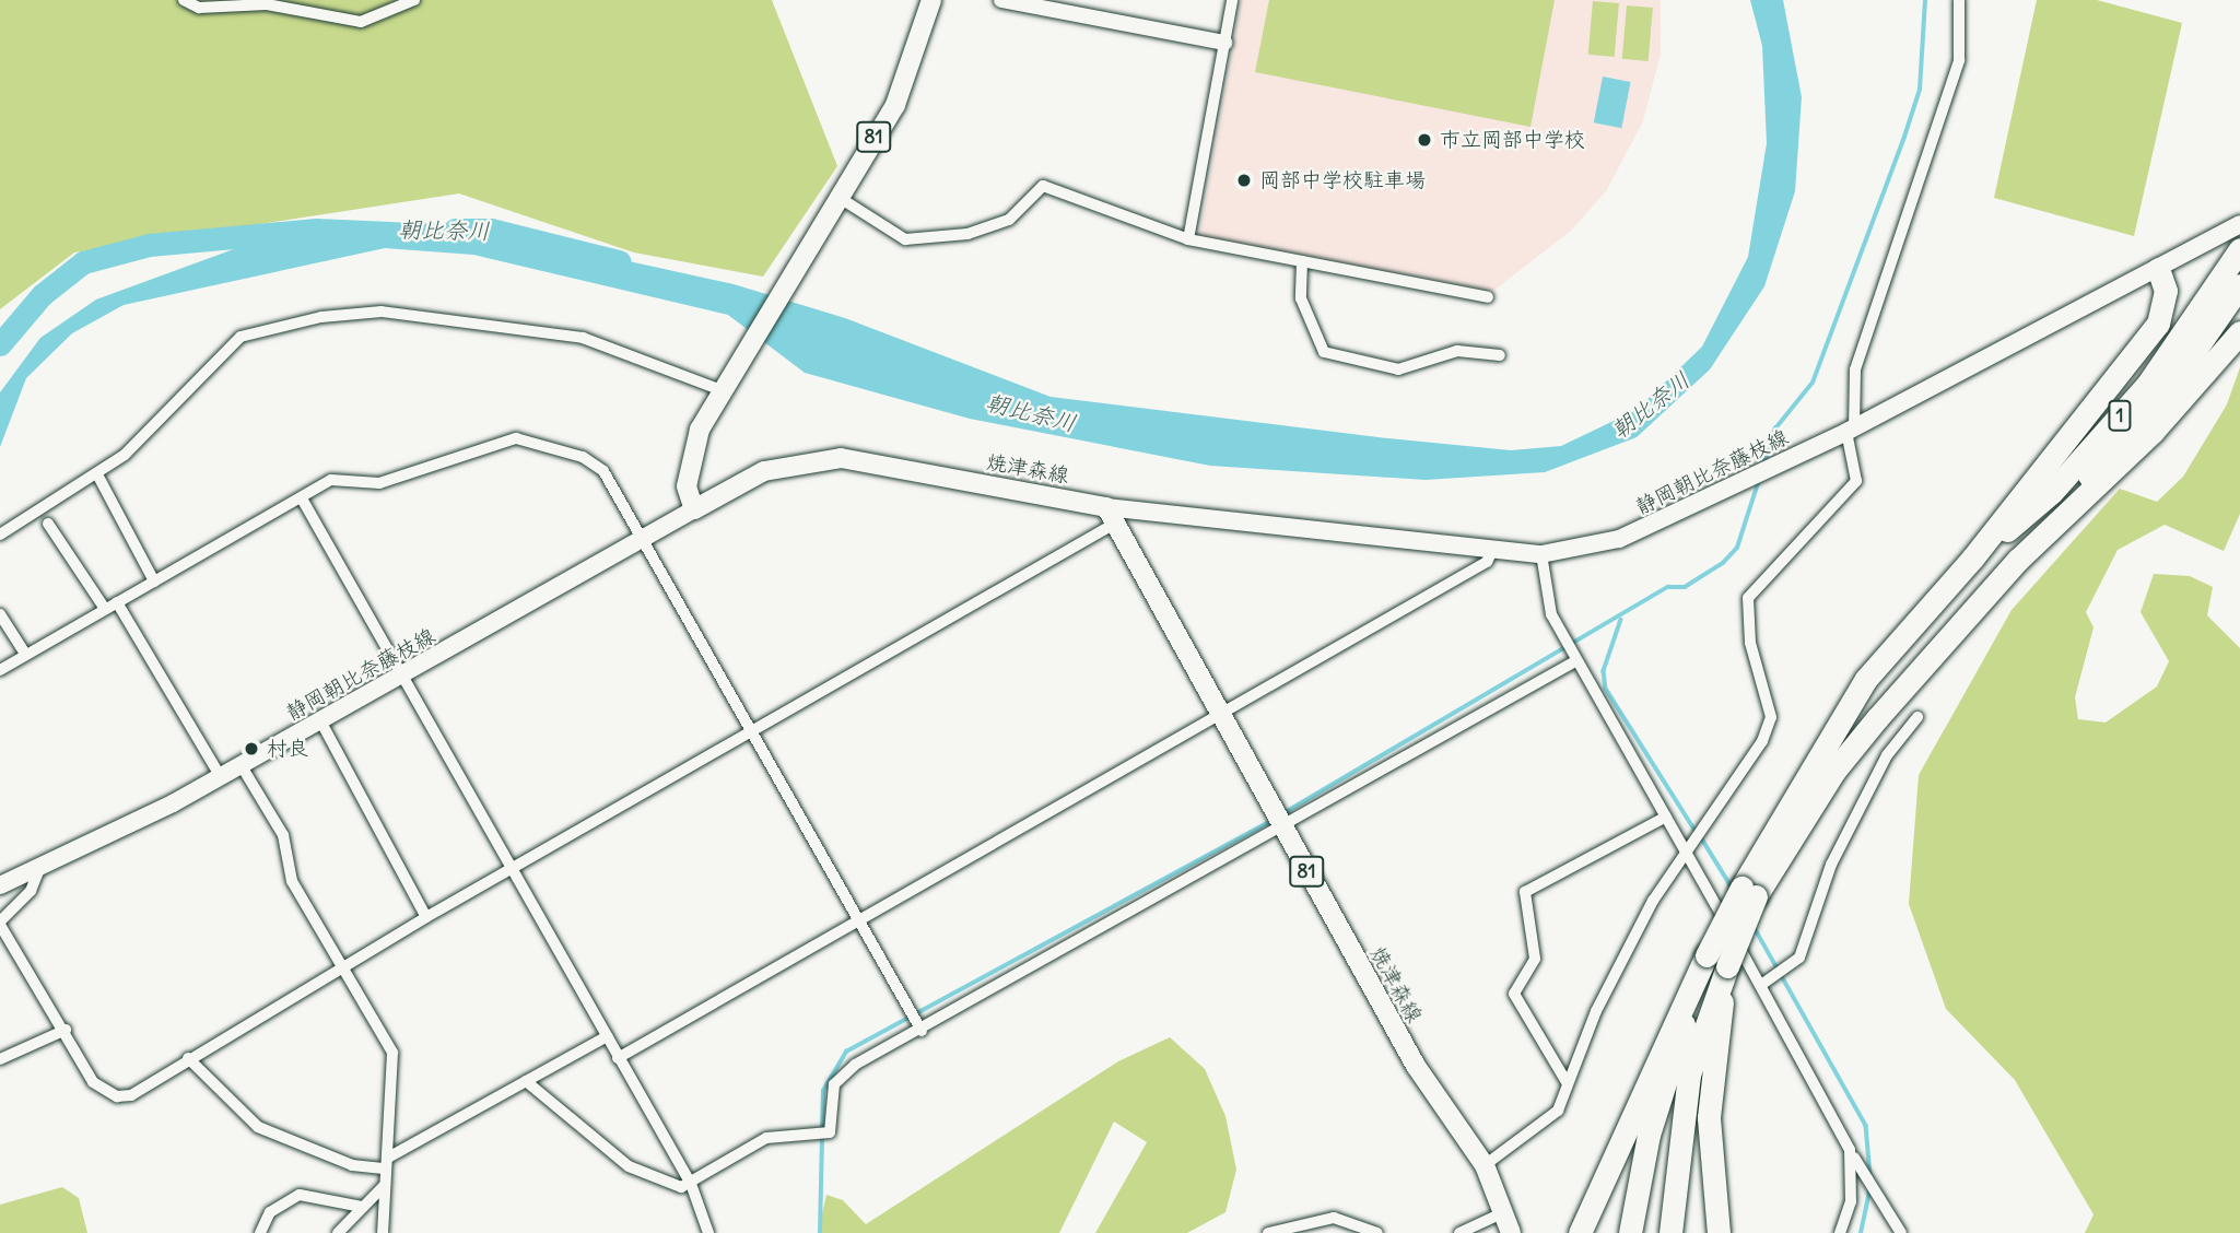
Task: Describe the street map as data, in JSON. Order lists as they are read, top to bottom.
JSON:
{
  "streets": {
    "highway": ["1"],
    "main road": ["81", "焼津森線", "静岡朝比奈藤枝線"]
  },
  "crossings": [
    ["81", "焼津森線"],
    ["81", "静岡朝比奈藤枝線"],
    ["焼津森線", "静岡朝比奈藤枝線"]
  ],
  "water": ["朝比奈川"],
  "places": ["市立岡部中学校", "岡部中学校駐車場", "村良"]
}
